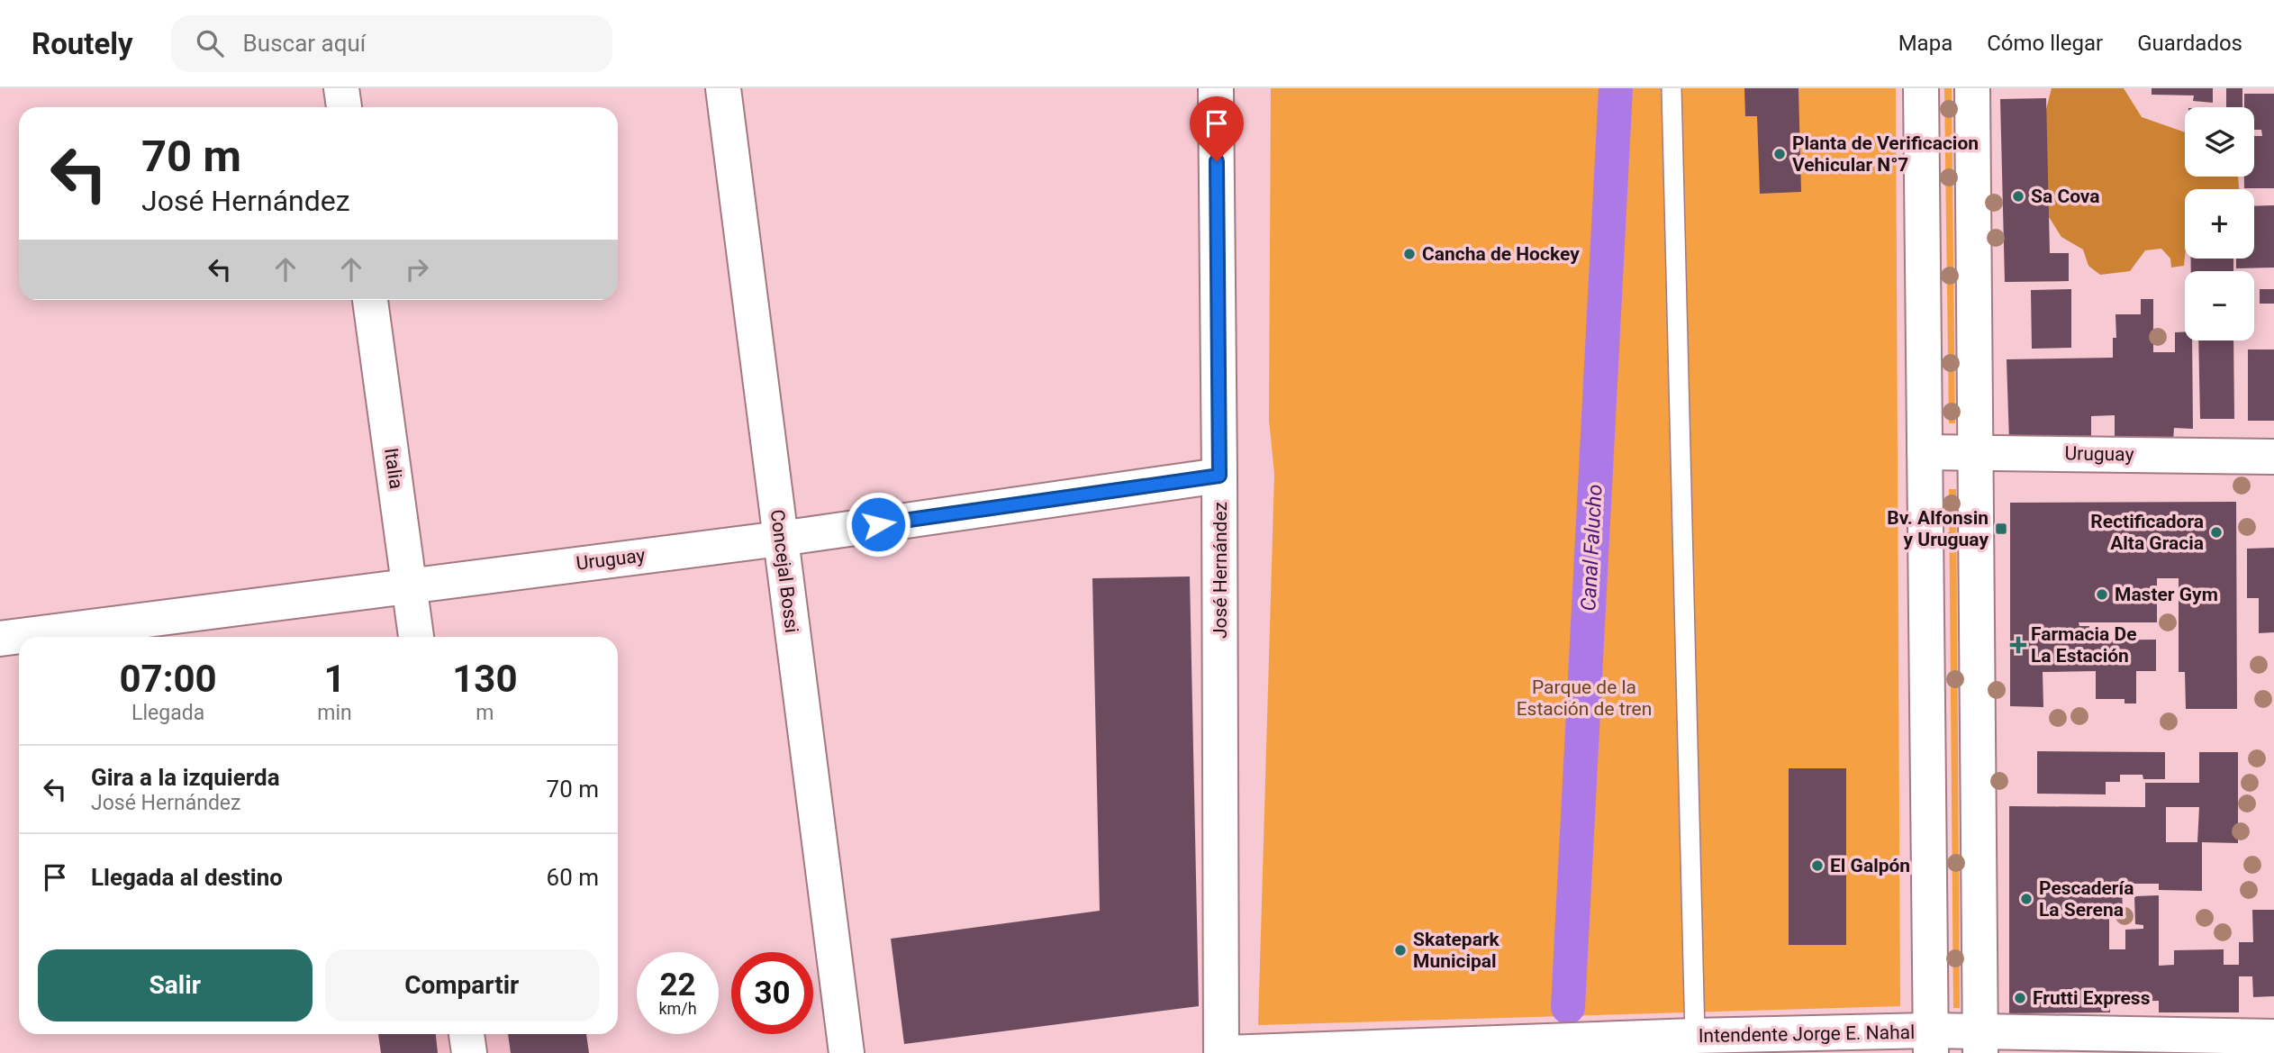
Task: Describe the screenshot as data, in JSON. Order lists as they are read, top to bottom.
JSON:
{
  "streets": {
    "street": [
      "Uruguay",
      "Italia",
      "José Hernández",
      "Concejal Bossi",
      "Intendente Jorge E. Nahal"
    ]
  },
  "crossings": [
    ["Uruguay", "Italia"],
    ["Uruguay", "José Hernández"],
    ["Uruguay", "Concejal Bossi"],
    ["José Hernández", "Intendente Jorge E. Nahal"]
  ],
  "water": ["Canal Falucho"],
  "parks": ["Parque de la Estación de tren"],
  "places": {
    "other": [
      "Planta de Verificacion Vehicular N°7",
      "Sa Cova",
      "Cancha de Hockey",
      "Rectificadora Alta Gracia",
      "Master Gym",
      "El Galpón",
      "Pescadería La Serena",
      "Skatepark Municipal",
      "Frutti Express"
    ],
    "transit": ["Bv. Alfonsin y Uruguay"],
    "health": ["Farmacia De La Estación"]
  },
  "page": {
    "header": "Routely",
    "search": "Buscar aquí",
    "nav": ["Mapa", "Cómo llegar", "Guardados"],
    "map_buttons": ["+", "−"],
    "turn": ["70 m", "José Hernández"],
    "eta": [
      "07:00",
      "Llegada",
      "1",
      "min",
      "130",
      "m"
    ],
    "list": [
      {
        "name": "Gira a la izquierda",
        "note": "José Hernández",
        "value": "70 m"
      },
      {
        "name": "Llegada al destino",
        "value": "60 m"
      }
    ],
    "buttons": ["Salir", "Compartir"],
    "speed": "22 km/h",
    "limit": "30"
  }
}
